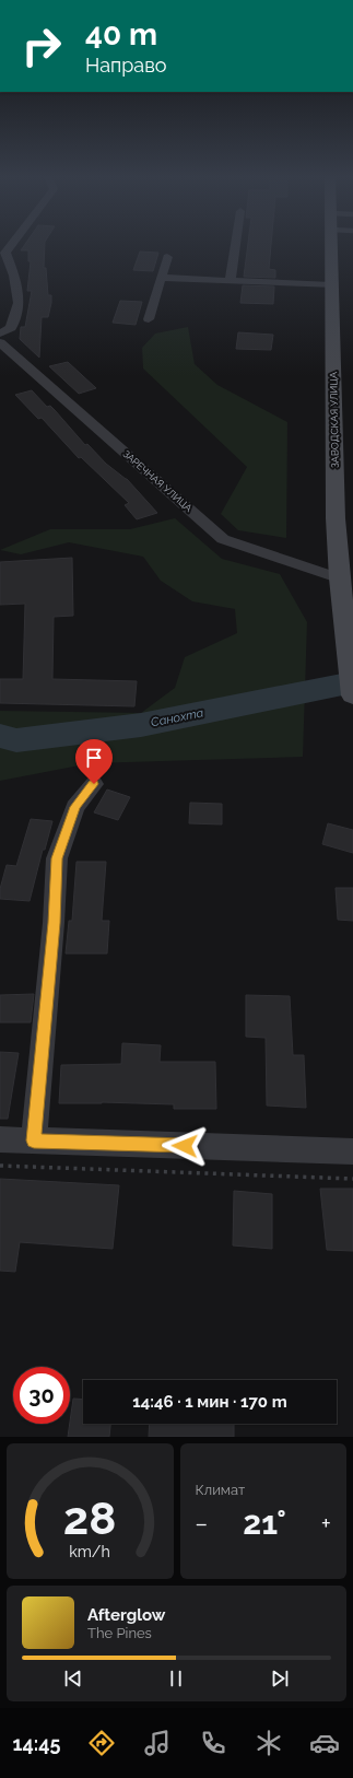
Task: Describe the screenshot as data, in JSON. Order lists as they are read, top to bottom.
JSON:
{
  "streets": {
    "main road": ["ЗАВОДСКАЯ УЛИЦА"],
    "street": ["ЗАРЕЧНАЯ УЛИЦА"]
  },
  "crossings": [
    ["ЗАВОДСКАЯ УЛИЦА", "ЗАРЕЧНАЯ УЛИЦА"]
  ],
  "water": ["Санохта"],
  "page": {
    "turn": ["40 m", "Направо"],
    "limit": "30",
    "trip": "14:46 · 1 мин · 170 m",
    "tile": "Климат",
    "heat": ["−", "21°", "+"],
    "song": ["Afterglow", "The Pines"],
    "tabs": "14:45",
    "gauge": ["28", "km/h"]
  }
}
